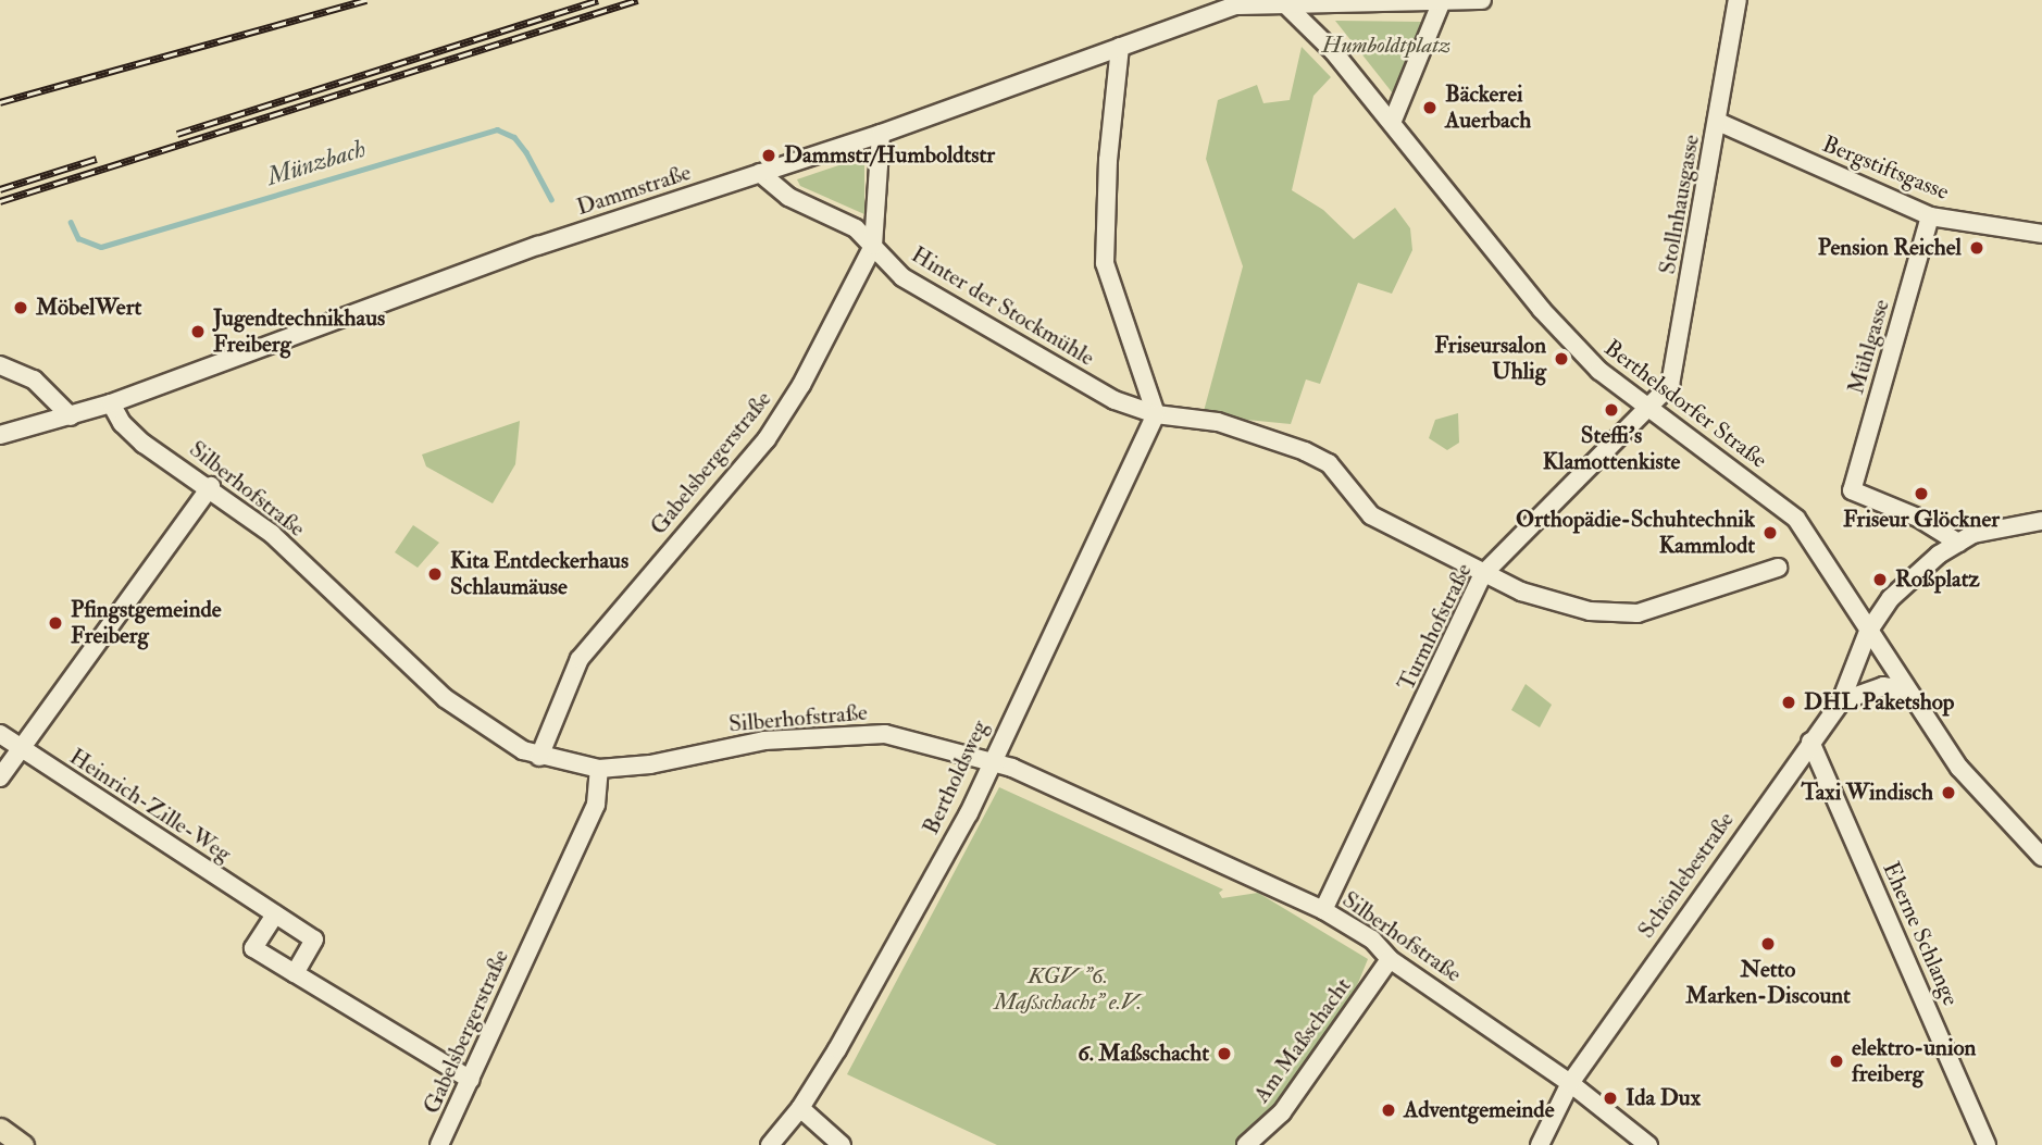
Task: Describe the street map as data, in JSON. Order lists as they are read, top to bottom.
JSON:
{
  "streets": {
    "street": [
      "Bergstiftsgasse",
      "Dammstraße",
      "Stollnhausgasse",
      "Hinter der Stockmühle",
      "Mühlgasse",
      "Berthelsdorfer Straße",
      "Gabelsbergerstraße",
      "Silberhofstraße",
      "Turmhofstraße",
      "Bertholdsweg",
      "Heinrich-Zille-Weg",
      "Schönlebestraße",
      "Eherne Schlange",
      "Am Maßschacht"
    ]
  },
  "crossings": [
    ["Bergstiftsgasse", "Stollnhausgasse"],
    ["Bergstiftsgasse", "Mühlgasse"],
    ["Dammstraße", "Hinter der Stockmühle"],
    ["Dammstraße", "Berthelsdorfer Straße"],
    ["Dammstraße", "Gabelsbergerstraße"],
    ["Dammstraße", "Silberhofstraße"],
    ["Stollnhausgasse", "Berthelsdorfer Straße"],
    ["Stollnhausgasse", "Turmhofstraße"],
    ["Hinter der Stockmühle", "Gabelsbergerstraße"],
    ["Hinter der Stockmühle", "Turmhofstraße"],
    ["Hinter der Stockmühle", "Bertholdsweg"],
    ["Mühlgasse", "Schönlebestraße"],
    ["Berthelsdorfer Straße", "Turmhofstraße"],
    ["Berthelsdorfer Straße", "Schönlebestraße"],
    ["Gabelsbergerstraße", "Silberhofstraße"],
    ["Silberhofstraße", "Turmhofstraße"],
    ["Silberhofstraße", "Bertholdsweg"],
    ["Silberhofstraße", "Schönlebestraße"],
    ["Silberhofstraße", "Am Maßschacht"],
    ["Schönlebestraße", "Eherne Schlange"]
  ],
  "water": ["Münzbach"],
  "parks": ["Humboldtplatz", "KGV \"6. Maßschacht\" e.V."],
  "places": [
    "Bäckerei Auerbach",
    "Dammstr/Humboldtstr",
    "Pension Reichel",
    "MöbelWert",
    "Jugendtechnikhaus Freiberg",
    "Friseursalon Uhlig",
    "Steffi's Klamottenkiste",
    "Friseur Glöckner",
    "Orthopädie-Schuhtechnik Kammlodt",
    "Kita Entdeckerhaus Schlaumäuse",
    "Roßplatz",
    "Pfingstgemeinde Freiberg",
    "DHL Paketshop",
    "Taxi Windisch",
    "Netto Marken-Discount",
    "6. Maßschacht",
    "elektro-union freiberg",
    "Ida Dux",
    "Adventgemeinde"
  ]
}
